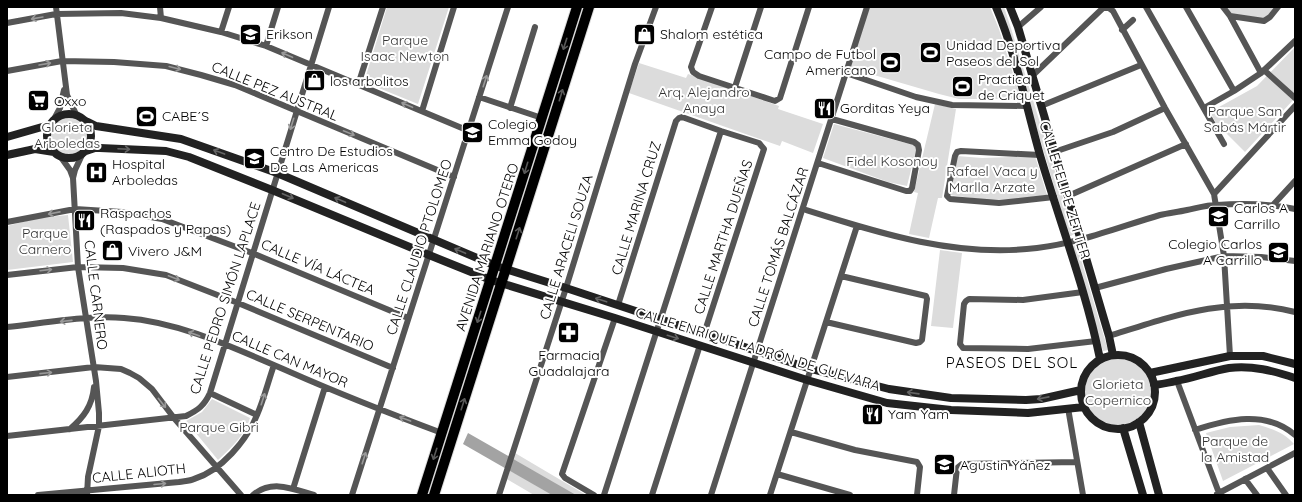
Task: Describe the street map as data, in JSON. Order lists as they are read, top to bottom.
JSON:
{
  "streets": {
    "main road": ["CALLE FELIPE ZETTER", "AVENIDA MARIANO OTERO", "CALLE ENRIQUE LADRÓN DE GUEVARA"],
    "street": [
      "CALLE PEZ AUSTRAL",
      "CALLE MARINA CRUZ",
      "CALLE MARTHA DUEÑAS",
      "CALLE CLAUDIO PTOLOMEO",
      "CALLE ARACELI SOUZA",
      "CALLE TOMÁS BALCÁZAR",
      "CALLE VÍA LÁCTEA",
      "CALLE CARNERO",
      "CALLE PEDRO SIMÓN LAPLACE",
      "CALLE SERPENTARIO",
      "CALLE CAN MAYOR",
      "CALLE ALIOTH"
    ]
  },
  "crossings": [
    ["CALLE PEZ AUSTRAL", "CALLE CLAUDIO PTOLOMEO"],
    ["CALLE PEZ AUSTRAL", "CALLE PEDRO SIMÓN LAPLACE"],
    ["CALLE FELIPE ZETTER", "CALLE ENRIQUE LADRÓN DE GUEVARA"],
    ["CALLE MARINA CRUZ", "CALLE MARTHA DUEÑAS"],
    ["CALLE MARINA CRUZ", "CALLE ENRIQUE LADRÓN DE GUEVARA"],
    ["CALLE MARTHA DUEÑAS", "CALLE ENRIQUE LADRÓN DE GUEVARA"],
    ["CALLE CLAUDIO PTOLOMEO", "CALLE VÍA LÁCTEA"],
    ["CALLE CLAUDIO PTOLOMEO", "CALLE SERPENTARIO"],
    ["CALLE CLAUDIO PTOLOMEO", "CALLE ENRIQUE LADRÓN DE GUEVARA"],
    ["CALLE CLAUDIO PTOLOMEO", "CALLE CAN MAYOR"],
    ["AVENIDA MARIANO OTERO", "CALLE ENRIQUE LADRÓN DE GUEVARA"],
    ["AVENIDA MARIANO OTERO", "CALLE CAN MAYOR"],
    ["CALLE ARACELI SOUZA", "CALLE ENRIQUE LADRÓN DE GUEVARA"],
    ["CALLE TOMÁS BALCÁZAR", "CALLE ENRIQUE LADRÓN DE GUEVARA"],
    ["CALLE VÍA LÁCTEA", "CALLE CARNERO"],
    ["CALLE VÍA LÁCTEA", "CALLE PEDRO SIMÓN LAPLACE"],
    ["CALLE CARNERO", "CALLE PEDRO SIMÓN LAPLACE"],
    ["CALLE CARNERO", "CALLE SERPENTARIO"],
    ["CALLE CARNERO", "CALLE ENRIQUE LADRÓN DE GUEVARA"],
    ["CALLE CARNERO", "CALLE CAN MAYOR"],
    ["CALLE CARNERO", "CALLE ALIOTH"],
    ["CALLE PEDRO SIMÓN LAPLACE", "CALLE SERPENTARIO"],
    ["CALLE PEDRO SIMÓN LAPLACE", "CALLE ENRIQUE LADRÓN DE GUEVARA"],
    ["CALLE PEDRO SIMÓN LAPLACE", "CALLE CAN MAYOR"],
    ["CALLE CAN MAYOR", "CALLE ALIOTH"]
  ],
  "one_way": ["CALLE SERPENTARIO", "CALLE CAN MAYOR", "CALLE ALIOTH"],
  "districts": ["PASEOS DEL SOL"],
  "parks": [
    "Parque Isaac Newton",
    "Arq. Alejandro Anaya",
    "Parque San Sabás Mártir",
    "Glorieta Arboledas",
    "Fidel Kosonoy",
    "Rafael Vaca y Marlla Arzate",
    "Parque Carnero",
    "Glorieta Copernico",
    "Parque Gibri",
    "Parque de la Amistad"
  ],
  "places": {
    "school or university": [
      "Erikson",
      "Colegio Emma Godoy",
      "Centro De Estudios De Las Americas",
      "Carlos A Carrillo",
      "Colegio Carlos A Carrillo",
      "Agustin Yáñez"
    ],
    "shop": ["Shalom estética", "los arbolitos", "Vivero J&M"],
    "sports": [
      "Unidad Deportiva Paseos del Sol",
      "Campo de Futbol Americano",
      "Practica de Criquet",
      "CABE´S"
    ],
    "supermarket": ["Oxxo"],
    "restaurant": ["Gorditas Yeya", "Raspachos (Raspados y Papas)", "Yam Yam"],
    "hospital": ["Hospital Arboledas"],
    "pharmacy": ["Farmacia Guadalajara"]
  }
}
